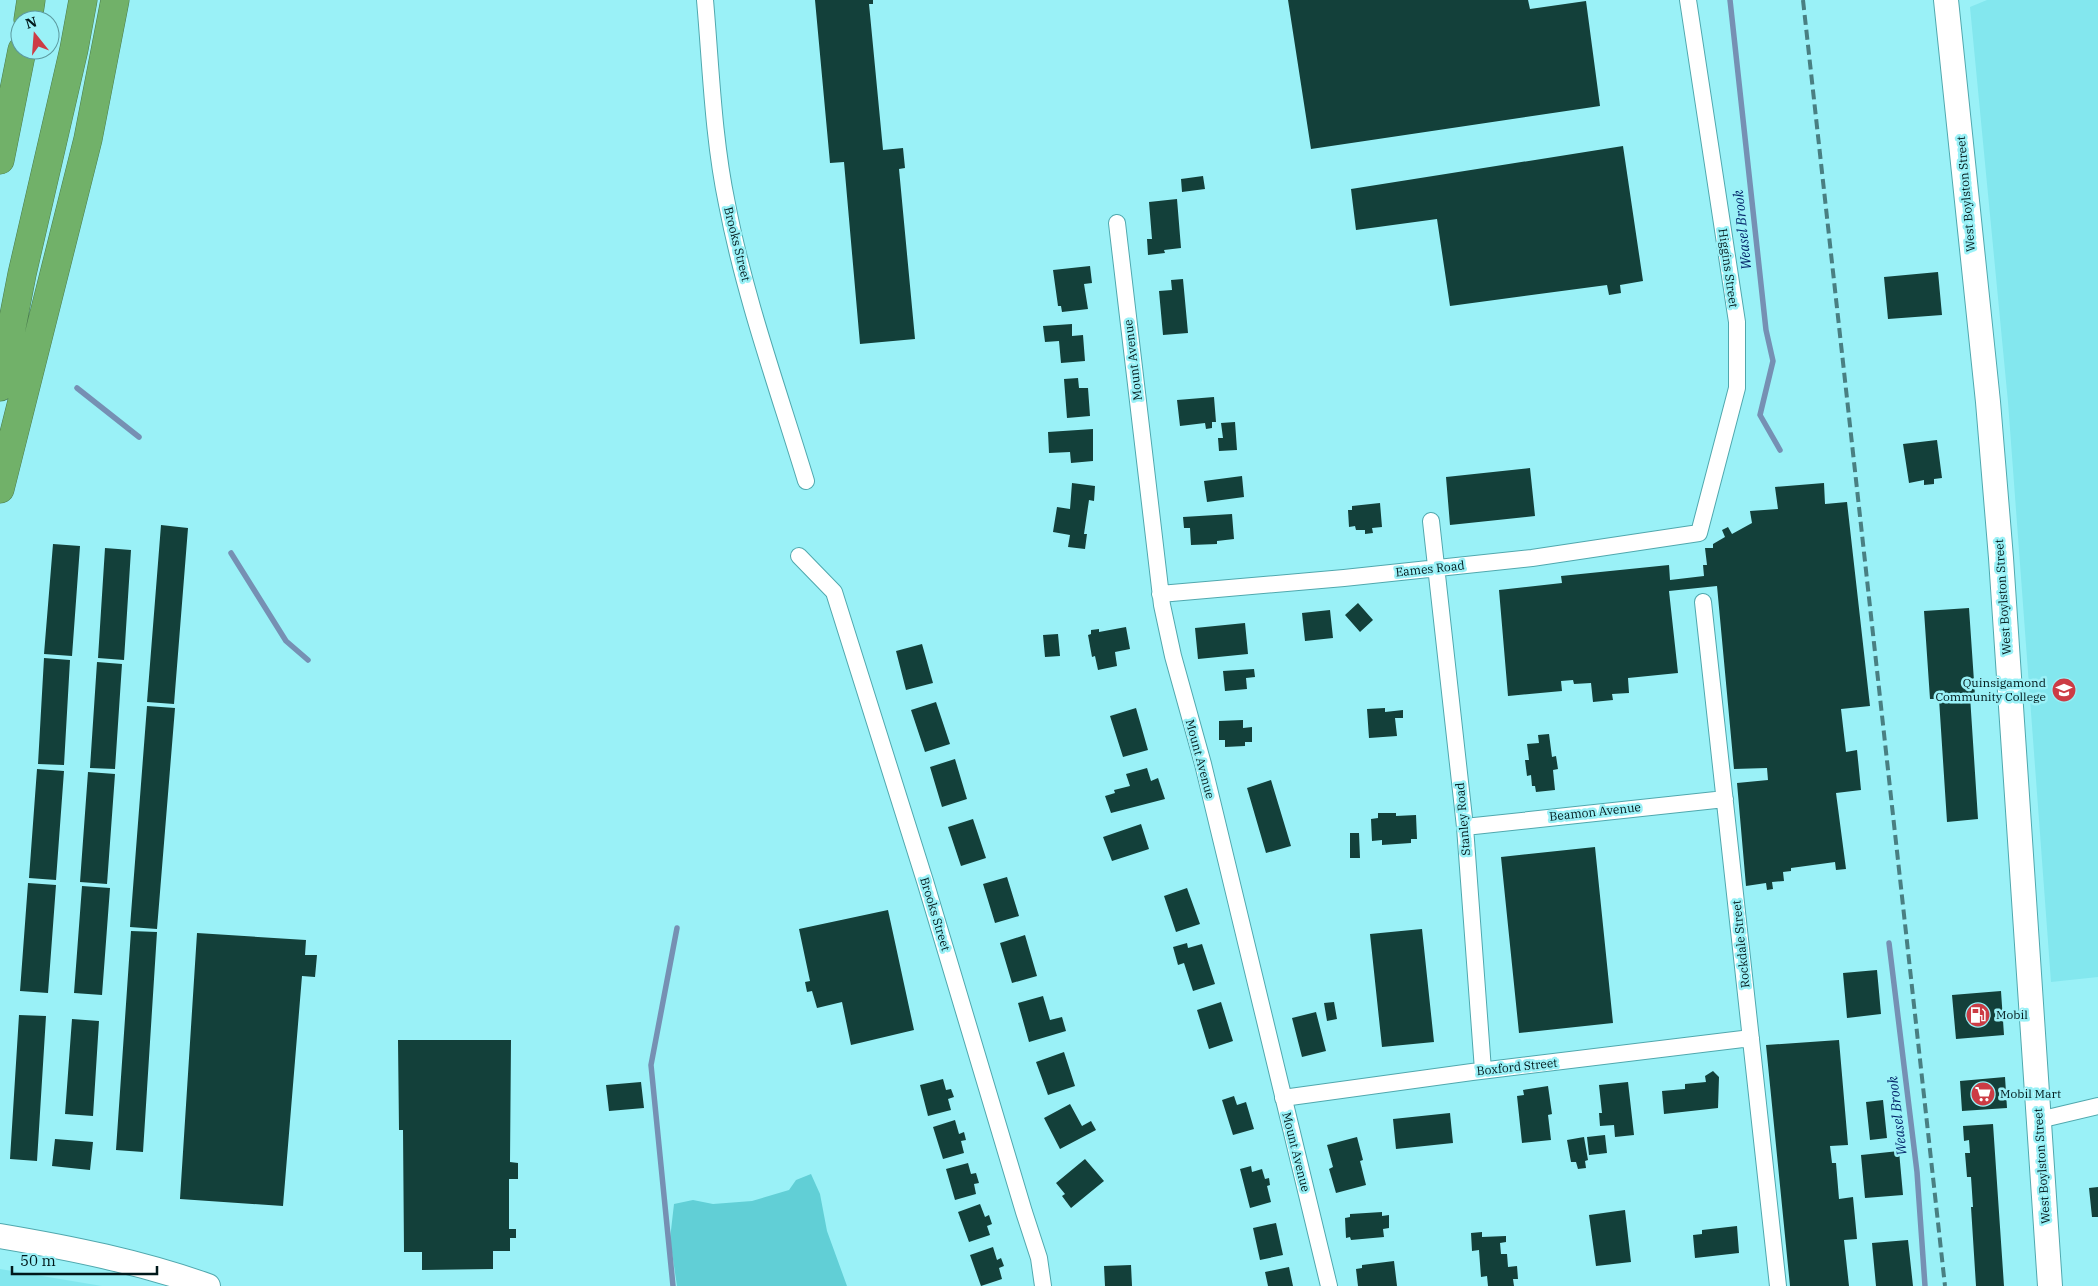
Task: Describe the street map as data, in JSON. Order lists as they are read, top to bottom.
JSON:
{
  "streets": {
    "main road": ["West Boylston Street"],
    "street": [
      "Brooks Street",
      "Higgins Street",
      "Mount Avenue",
      "Eames Road",
      "Beamon Avenue",
      "Stanley Road",
      "Rockdale Street",
      "Boxford Street"
    ]
  },
  "crossings": [
    ["Higgins Street", "Eames Road"],
    ["Mount Avenue", "Eames Road"],
    ["Mount Avenue", "Boxford Street"],
    ["Eames Road", "Stanley Road"],
    ["Beamon Avenue", "Stanley Road"],
    ["Beamon Avenue", "Rockdale Street"],
    ["Stanley Road", "Boxford Street"],
    ["Rockdale Street", "Boxford Street"]
  ],
  "water": ["Weasel Brook"],
  "places": {
    "school or university": ["Quinsigamond Community College"],
    "fuel station": ["Mobil"],
    "supermarket": ["Mobil Mart"]
  },
  "scale_bar": "50 m",
  "north": "top"
}
